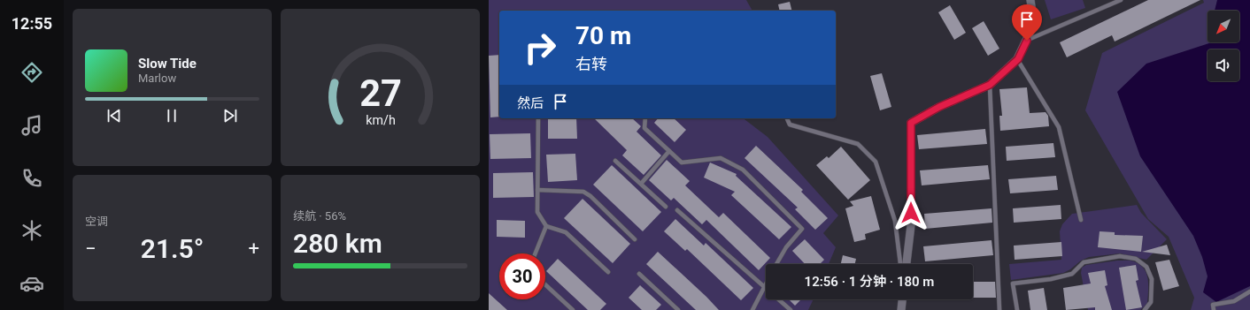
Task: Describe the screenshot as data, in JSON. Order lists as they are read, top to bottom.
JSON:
{
  "north": "bottom left",
  "page": {
    "tabs": "12:55",
    "turn": ["70 m", "右转"],
    "song": ["Slow Tide", "Marlow"],
    "then": "然后",
    "tile": [
      "空调",
      ["续航 · 56%", "280 km"]
    ],
    "heat": ["−", "21.5°", "+"],
    "limit": "30",
    "trip": "12:56 · 1 分钟 · 180 m",
    "gauge": ["27", "km/h"]
  }
}
